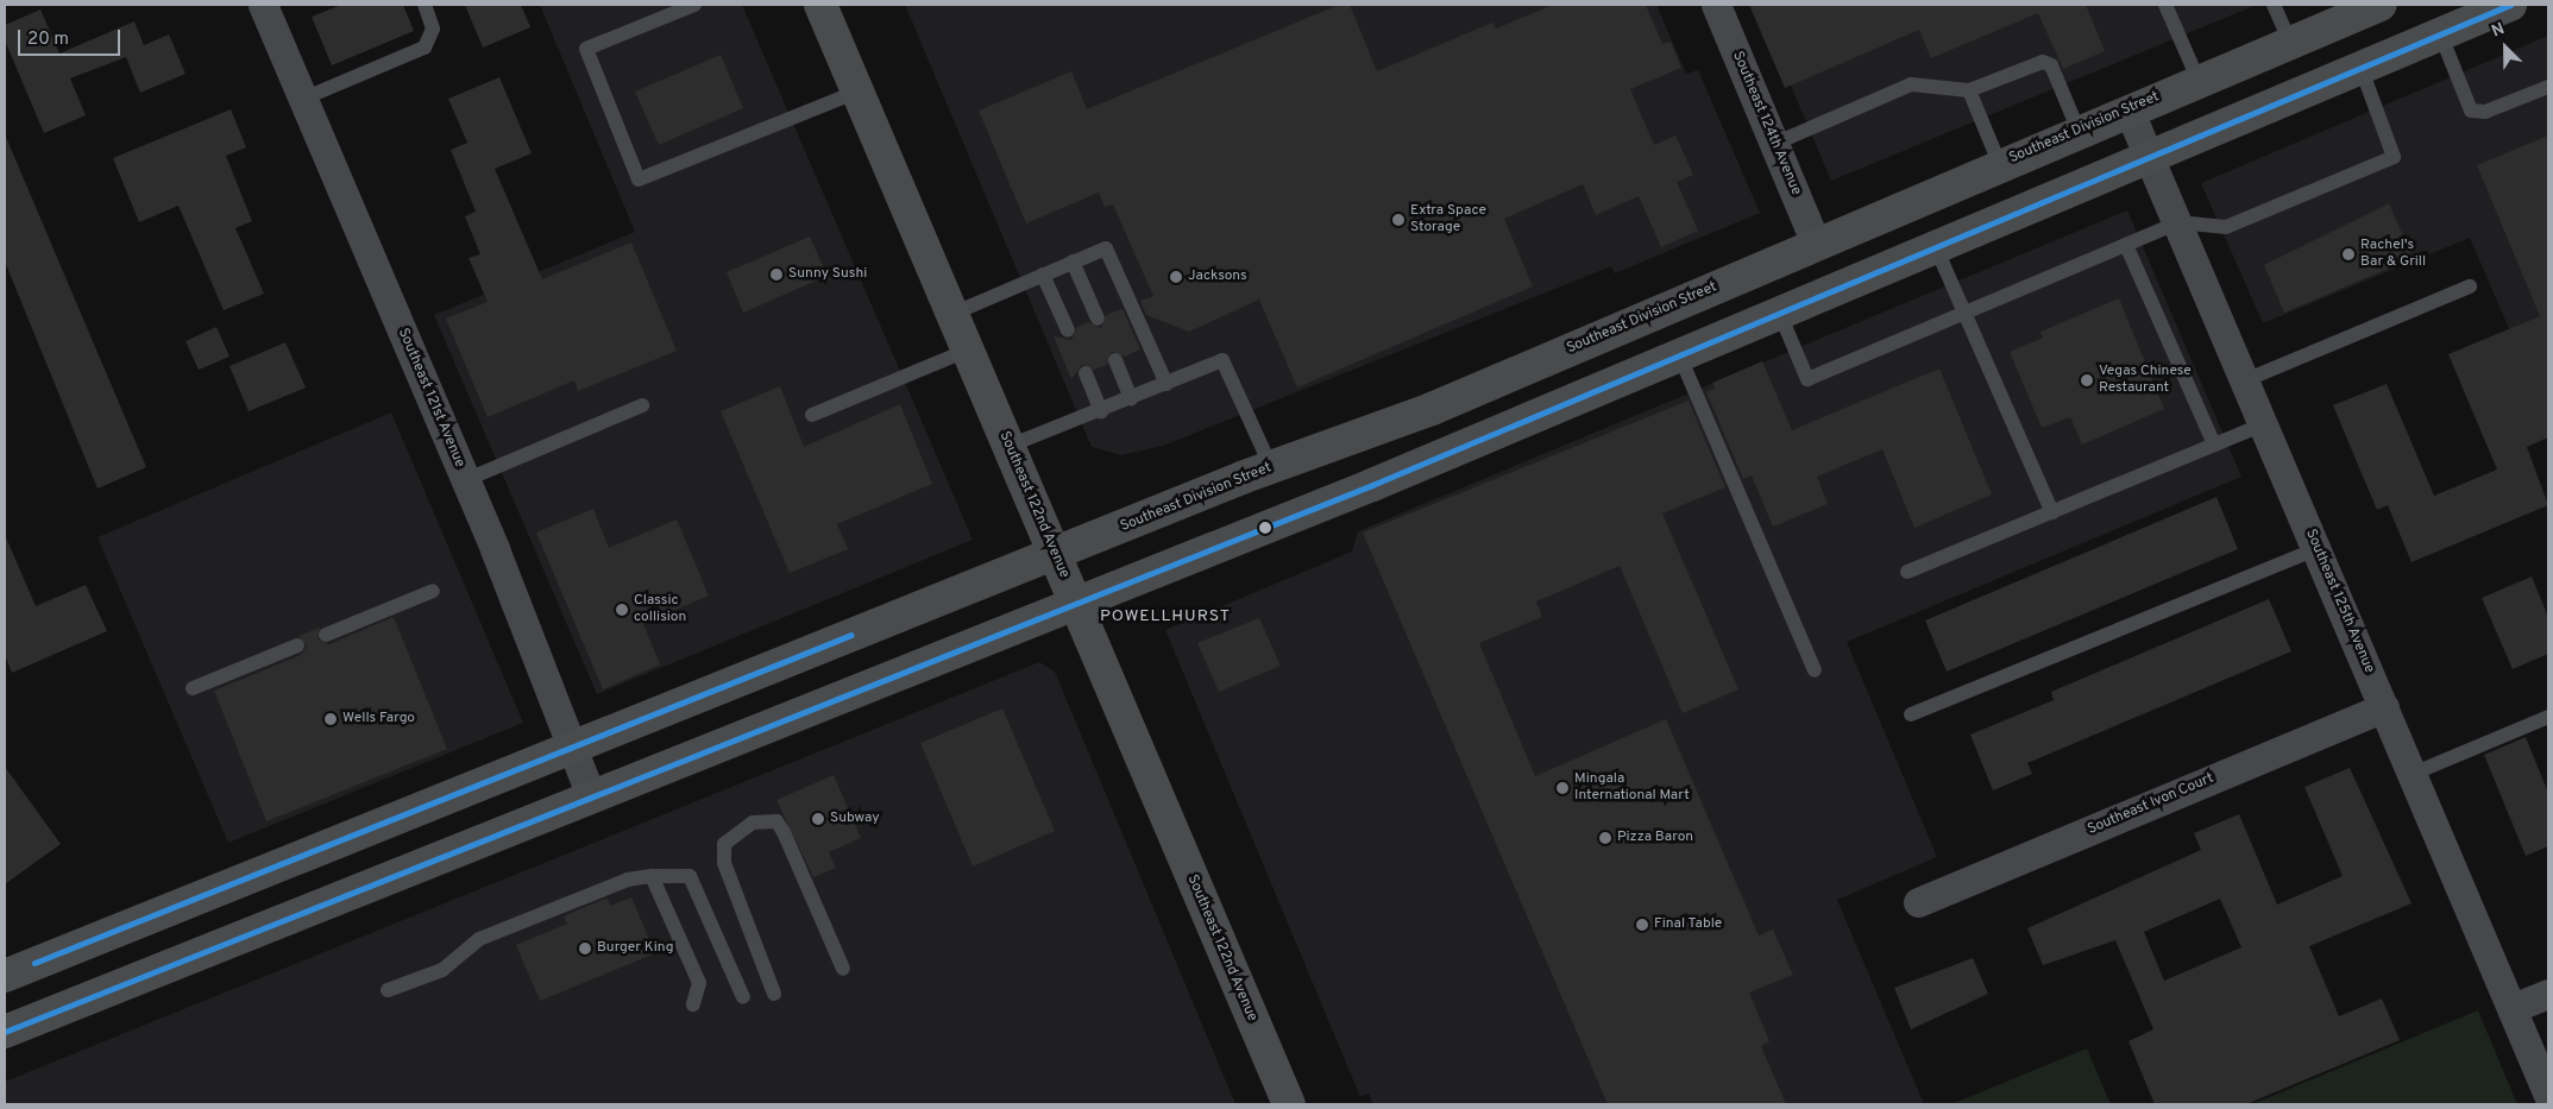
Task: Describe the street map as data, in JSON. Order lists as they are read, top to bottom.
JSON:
{
  "streets": {
    "main road": ["Southeast Division Street", "Southeast 122nd Avenue"],
    "street": [
      "Southeast 124th Avenue",
      "Southeast 121st Avenue",
      "Southeast 125th Avenue",
      "Southeast Ivon Court"
    ]
  },
  "crossings": [
    ["Southeast 124th Avenue", "Southeast Division Street"],
    ["Southeast Division Street", "Southeast 121st Avenue"],
    ["Southeast Division Street", "Southeast 122nd Avenue"],
    ["Southeast Division Street", "Southeast 125th Avenue"],
    ["Southeast 125th Avenue", "Southeast Ivon Court"]
  ],
  "districts": ["POWELLHURST"],
  "places": [
    "Extra Space Storage",
    "Rachel's Bar & Grill",
    "Sunny Sushi",
    "Jacksons",
    "Vegas Chinese Restaurant",
    "Classic collision",
    "Wells Fargo",
    "Mingala International Mart",
    "Subway",
    "Pizza Baron",
    "Final Table",
    "Burger King"
  ],
  "scale_bar": "20 m",
  "north": "top left"
}
